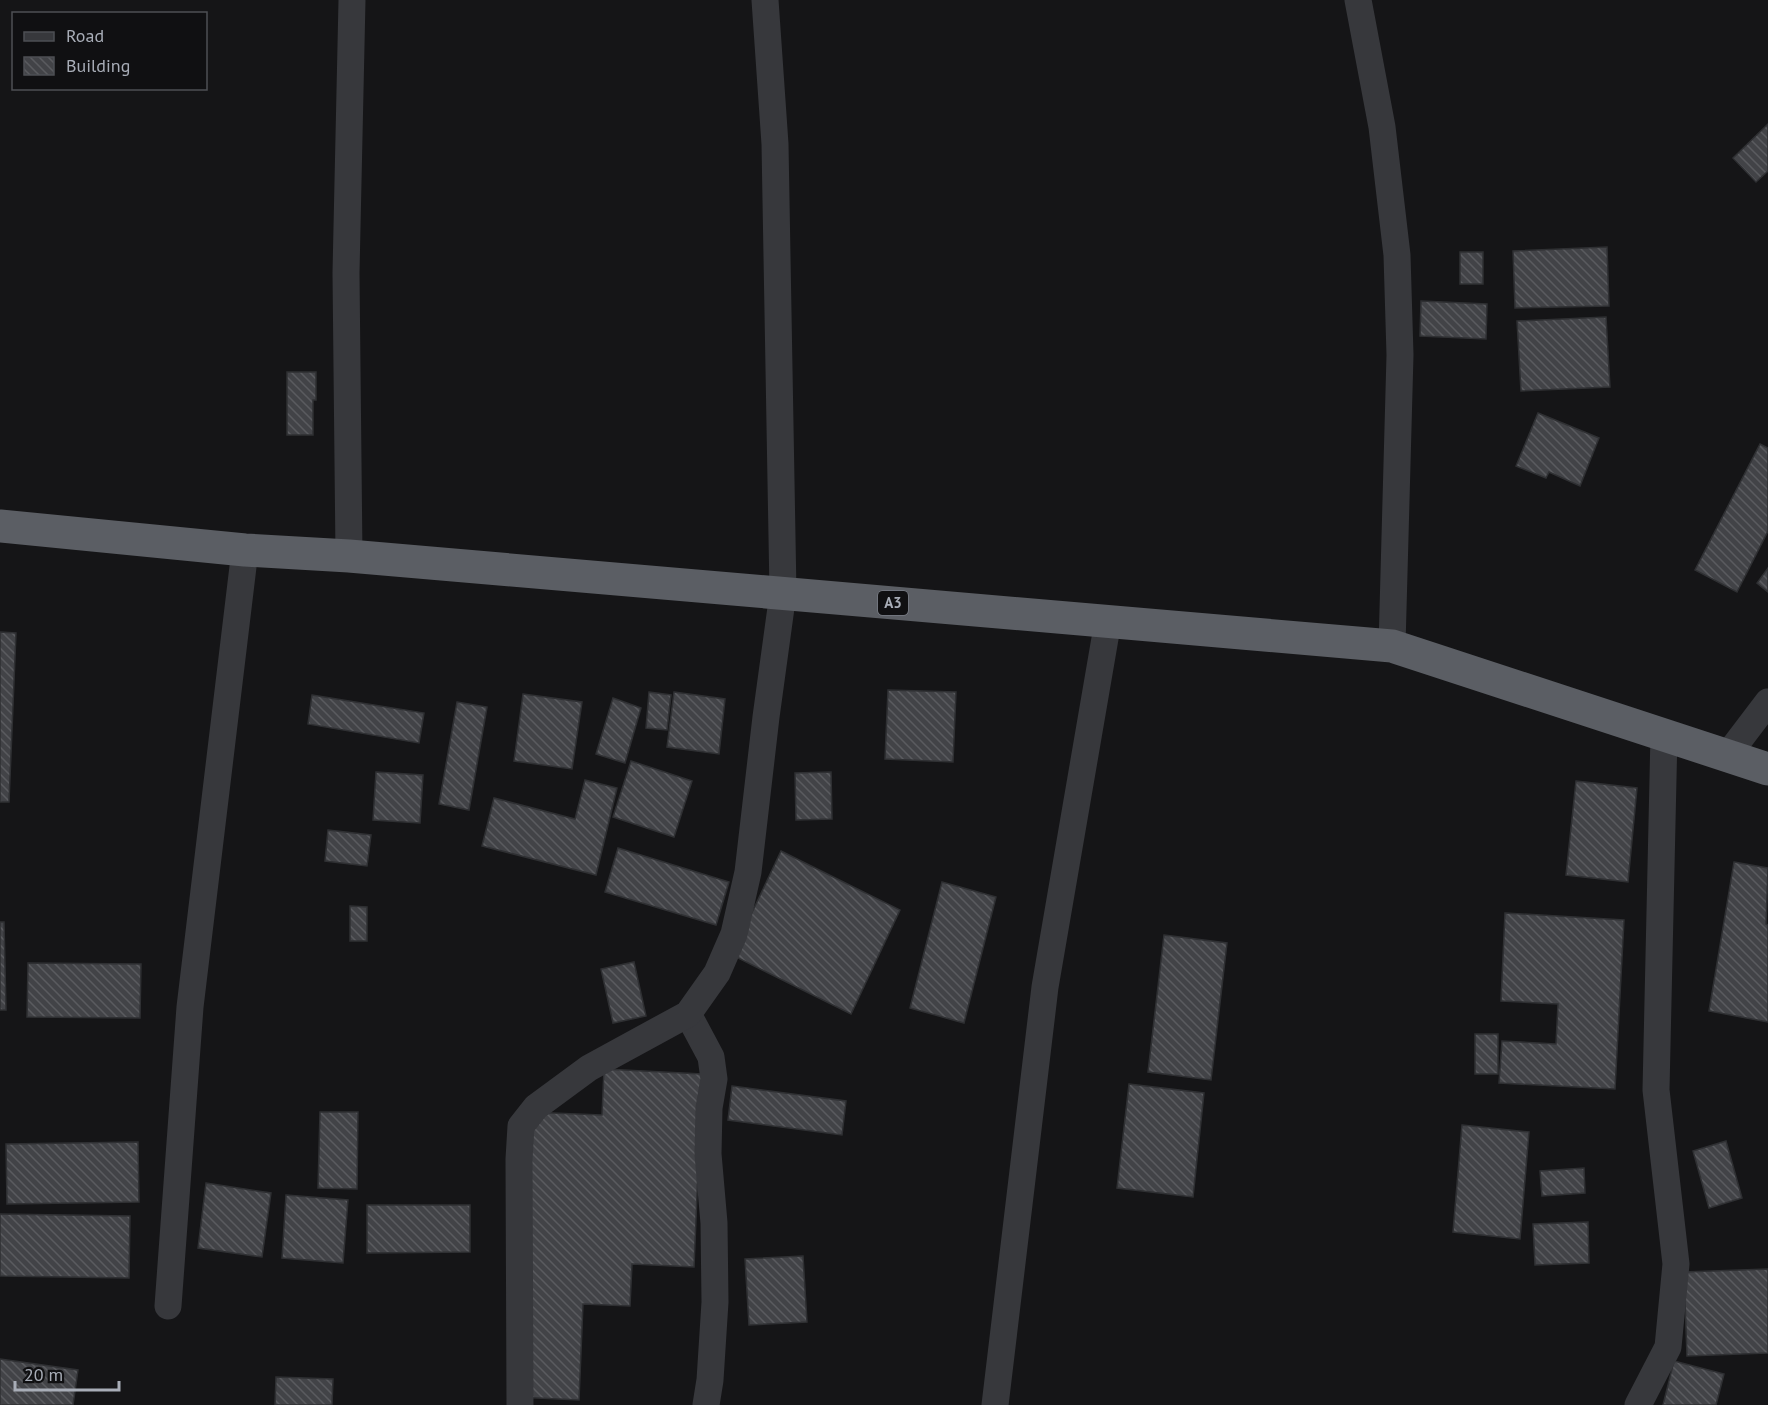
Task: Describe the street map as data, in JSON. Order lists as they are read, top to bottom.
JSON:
{
  "streets": {
    "highway": ["A3"]
  },
  "legend": ["Road", "Building"],
  "scale_bar": "20 m"
}
